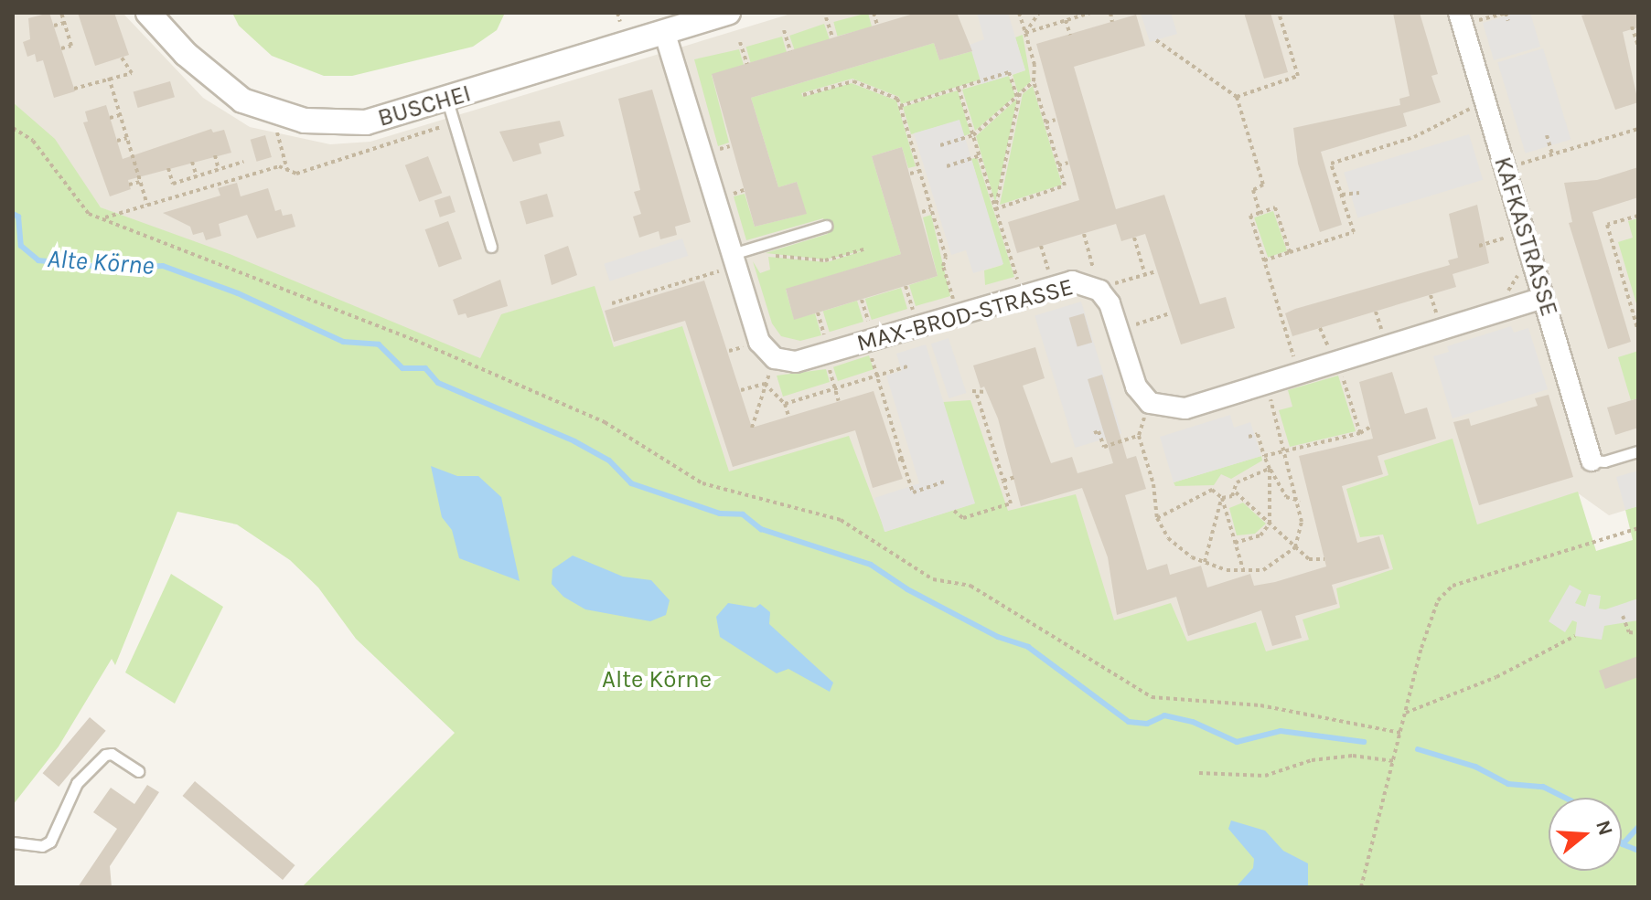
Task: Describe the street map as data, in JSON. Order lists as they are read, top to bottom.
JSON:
{
  "streets": {
    "street": ["BUSCHEI", "KAFKASTRASSE", "MAX-BROD-STRASSE"]
  },
  "water": ["Alte Körne"],
  "parks": ["Alte Körne"],
  "north": "right"
}
